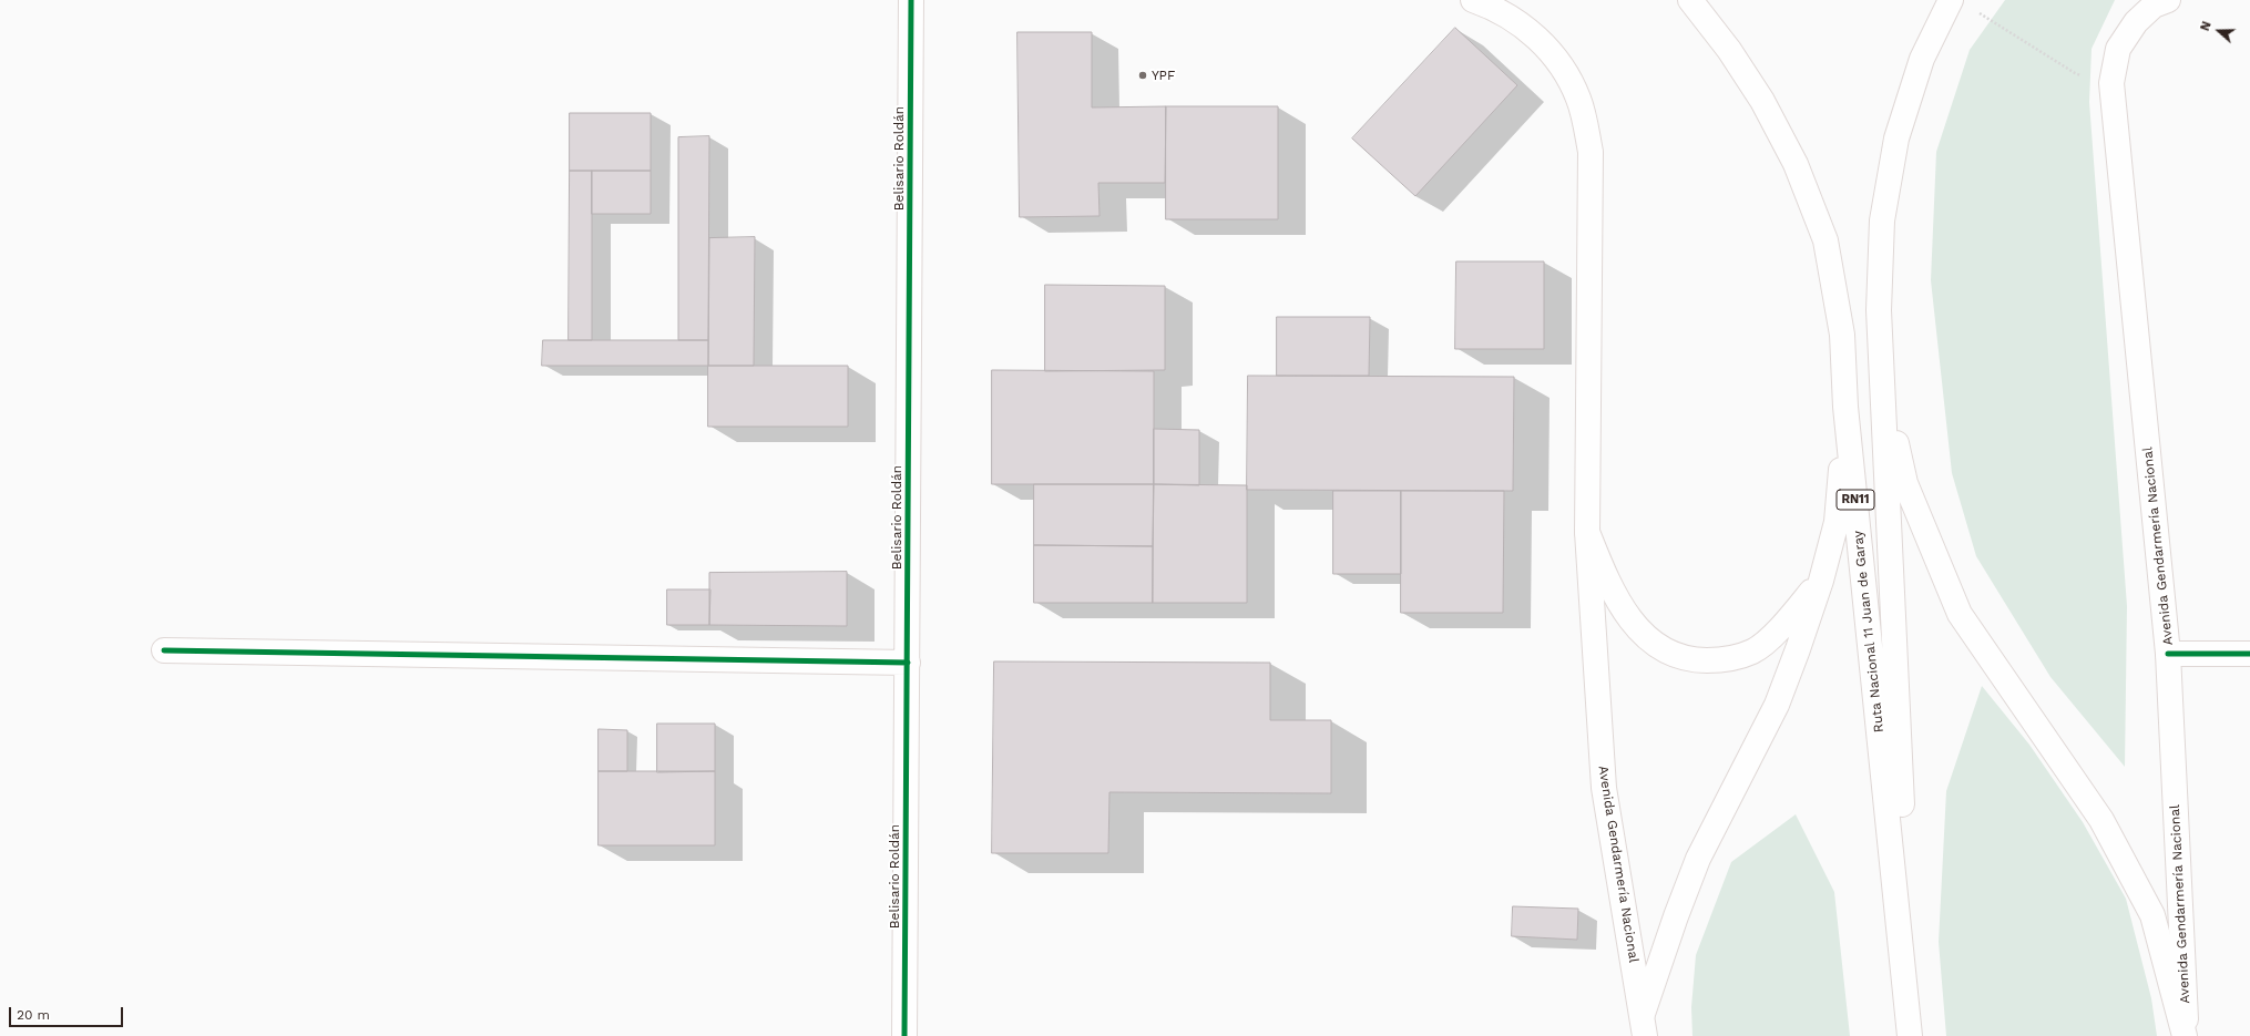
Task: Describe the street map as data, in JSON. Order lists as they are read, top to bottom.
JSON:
{
  "streets": {
    "main road": [
      "Belisario Roldán",
      "RN11",
      "Avenida Gendarmería Nacional",
      "Ruta Nacional 11 Juan de Garay"
    ]
  },
  "places": ["YPF"],
  "scale_bar": "20 m",
  "north": "left"
}
